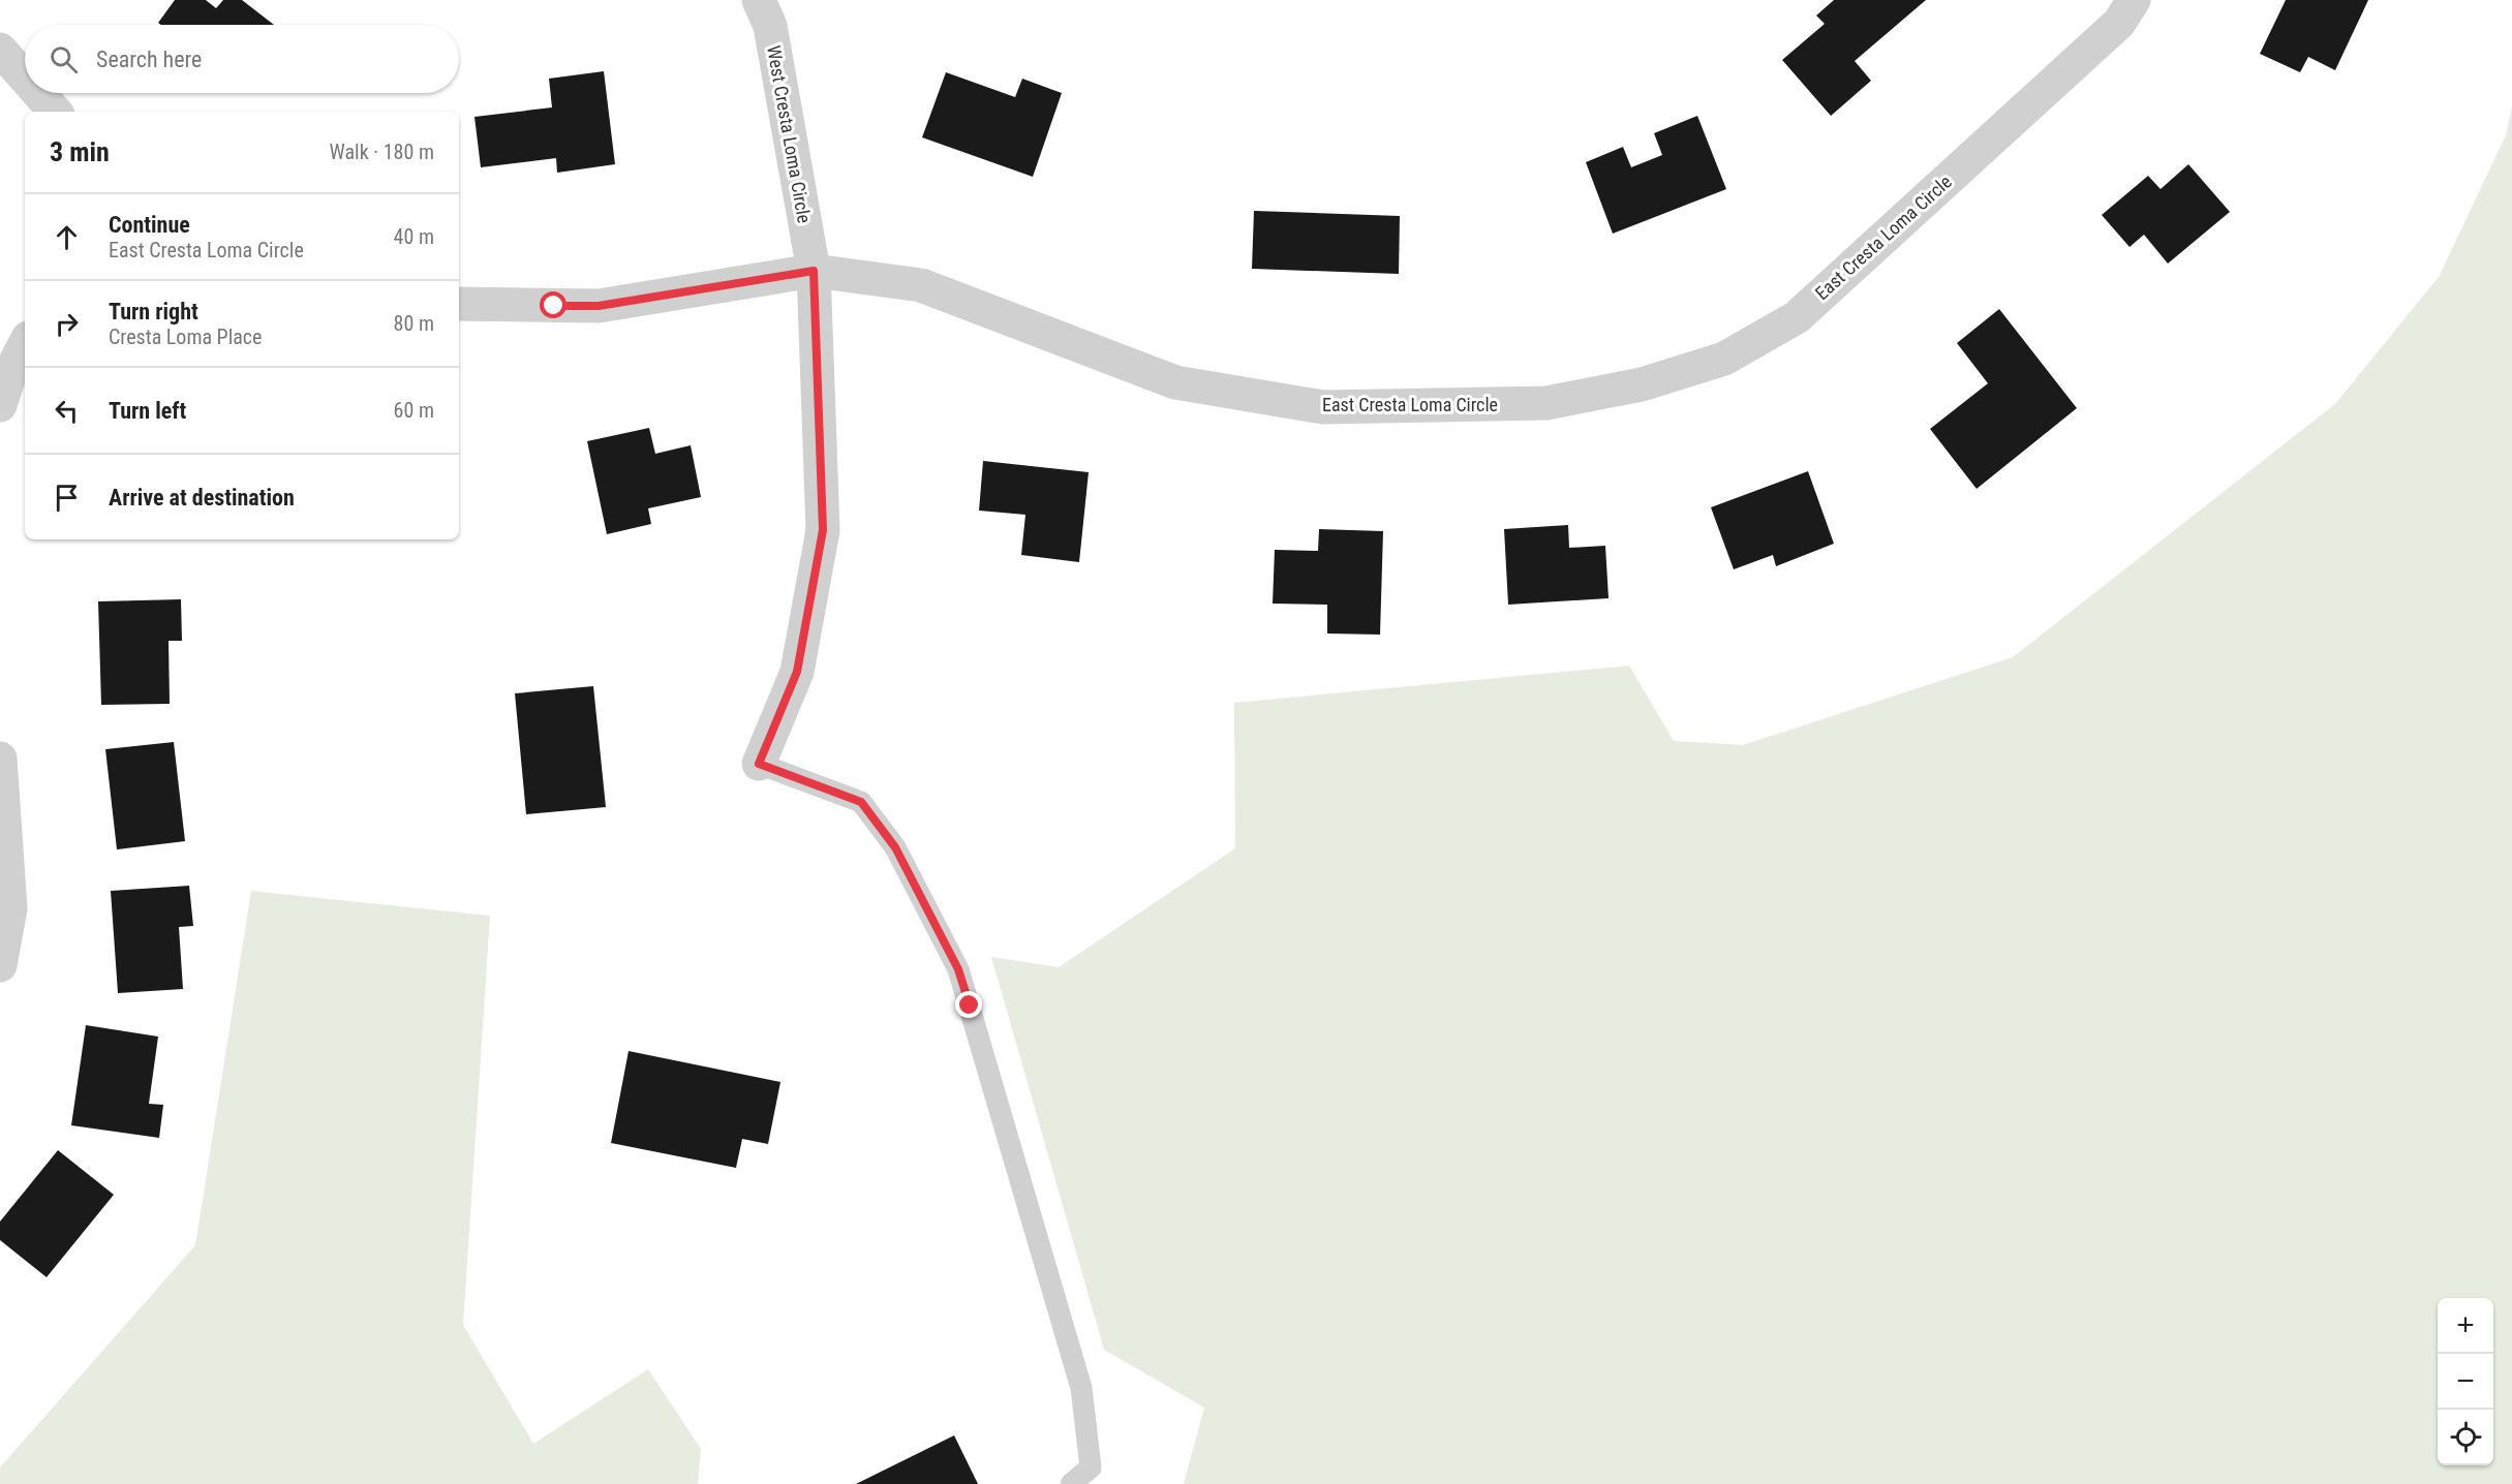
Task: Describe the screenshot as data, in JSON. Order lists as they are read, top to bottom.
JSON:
{
  "streets": {
    "street": ["West Cresta Loma Circle", "East Cresta Loma Circle"]
  },
  "crossings": [
    ["West Cresta Loma Circle", "East Cresta Loma Circle"]
  ],
  "page": {
    "search": "Search here",
    "heading": ["3 min", "Walk · 180 m"],
    "list": [
      ["Continue", "East Cresta Loma Circle", "40 m"],
      ["Turn right", "Cresta Loma Place", "80 m"],
      ["Turn left", "60 m"],
      "Arrive at destination"
    ],
    "map_buttons": ["+", "−"]
  }
}
